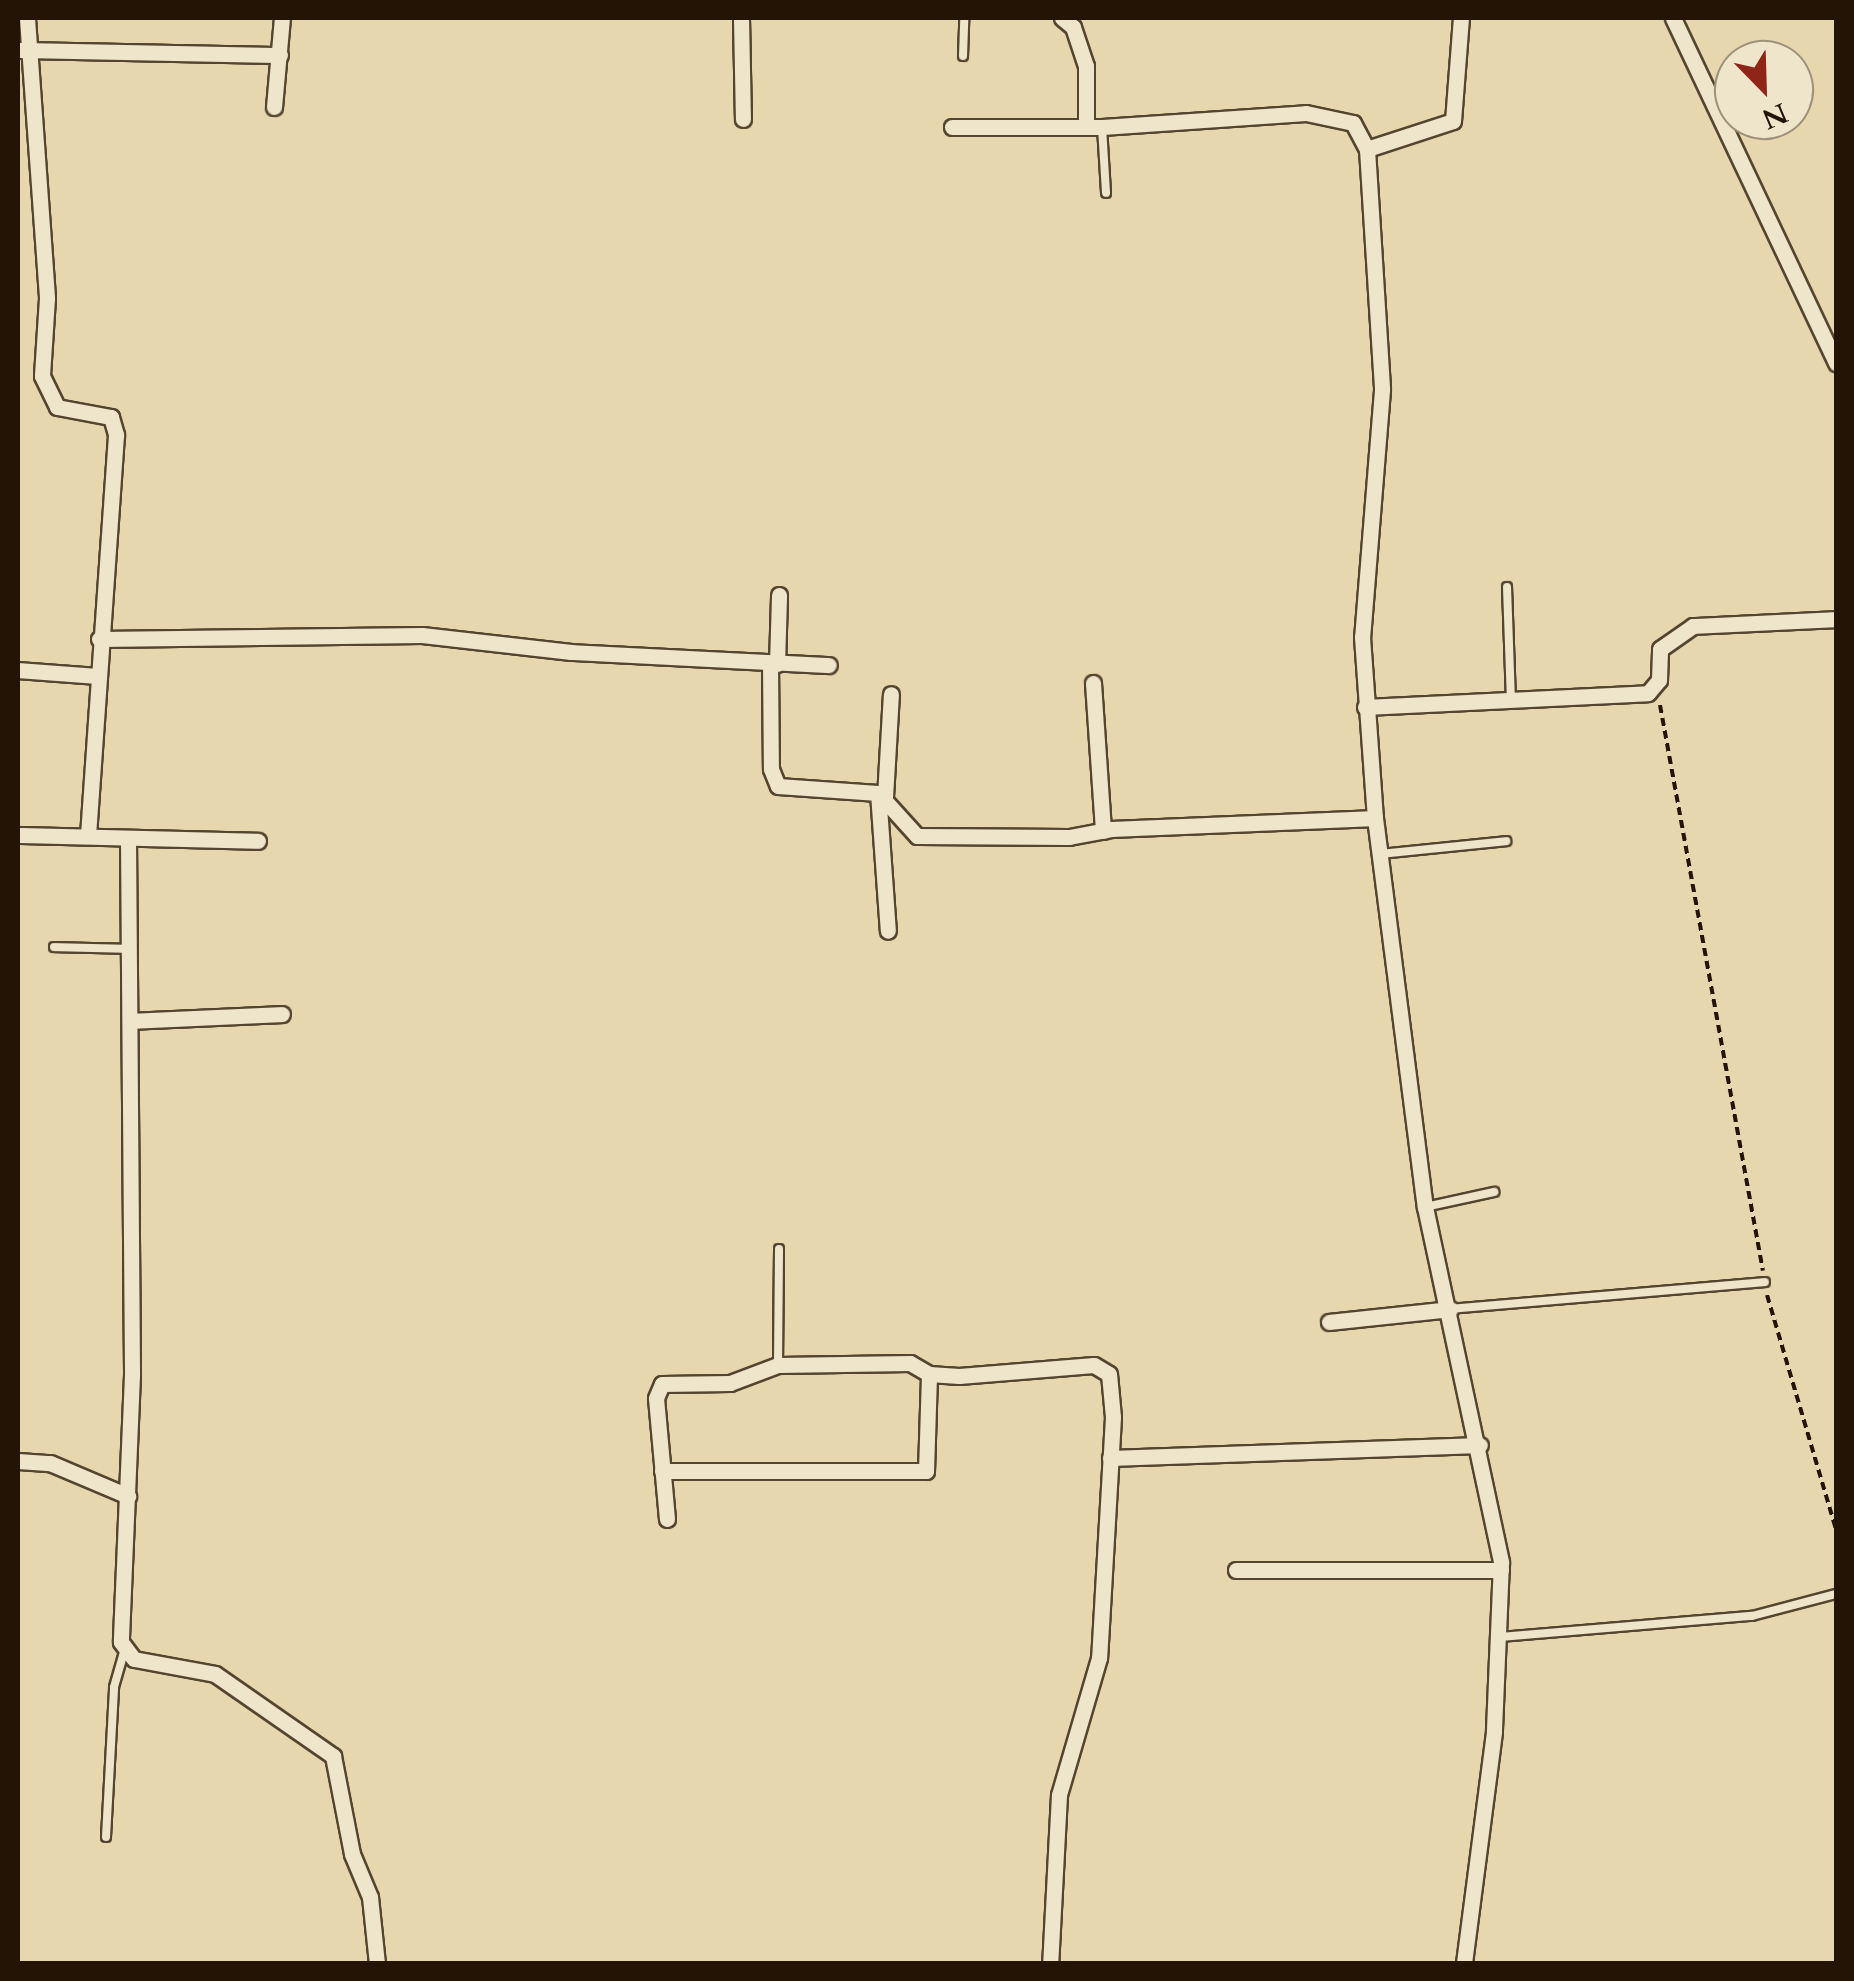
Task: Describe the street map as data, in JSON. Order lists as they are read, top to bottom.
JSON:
{
  "north": "bottom right"
}
